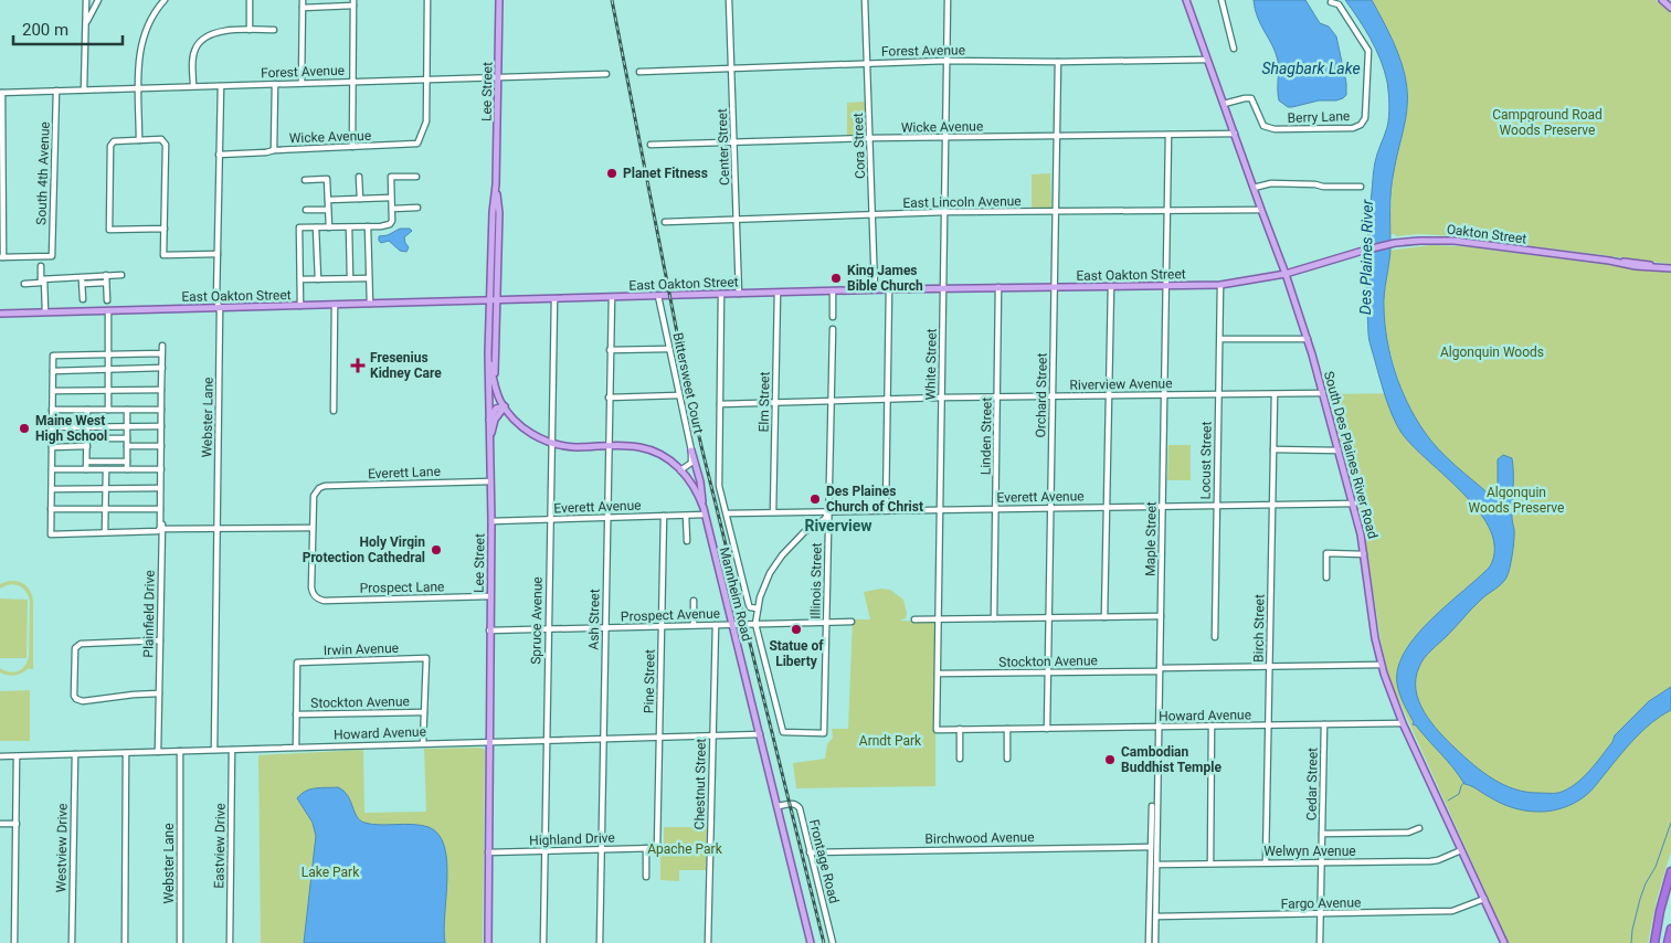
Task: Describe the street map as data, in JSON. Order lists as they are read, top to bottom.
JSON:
{
  "streets": {
    "main road": [
      "Lee Street",
      "Oakton Street",
      "East Oakton Street",
      "South Des Plaines River Road",
      "Mannheim Road"
    ],
    "street": [
      "Forest Avenue",
      "Berry Lane",
      "Wicke Avenue",
      "Cora Street",
      "Center Street",
      "South 4th Avenue",
      "East Lincoln Avenue",
      "White Street",
      "Bittersweet Court",
      "Riverview Avenue",
      "Orchard Street",
      "Elm Street",
      "Webster Lane",
      "Linden Street",
      "Locust Street",
      "Everett Lane",
      "Everett Avenue",
      "Maple Street",
      "Illinois Street",
      "Prospect Lane",
      "Plainfield Drive",
      "Prospect Avenue",
      "Ash Street",
      "Spruce Avenue",
      "Birch Street",
      "Irwin Avenue",
      "Stockton Avenue",
      "Pine Street",
      "Howard Avenue",
      "Chestnut Street",
      "Cedar Street",
      "Birchwood Avenue",
      "Highland Drive",
      "Eastview Drive",
      "Westview Drive",
      "Welwyn Avenue",
      "Frontage Road",
      "Fargo Avenue"
    ]
  },
  "crossings": [
    ["Forest Avenue", "Lee Street"],
    ["Forest Avenue", "Wicke Avenue"],
    ["Forest Avenue", "Cora Street"],
    ["Forest Avenue", "Center Street"],
    ["Forest Avenue", "South 4th Avenue"],
    ["Forest Avenue", "White Street"],
    ["Forest Avenue", "Orchard Street"],
    ["Forest Avenue", "Webster Lane"],
    ["Forest Avenue", "South Des Plaines River Road"],
    ["Lee Street", "East Oakton Street"],
    ["Lee Street", "Everett Lane"],
    ["Lee Street", "Everett Avenue"],
    ["Lee Street", "Prospect Lane"],
    ["Lee Street", "Mannheim Road"],
    ["Lee Street", "Prospect Avenue"],
    ["Lee Street", "Howard Avenue"],
    ["Lee Street", "Highland Drive"],
    ["Berry Lane", "South Des Plaines River Road"],
    ["Wicke Avenue", "Cora Street"],
    ["Wicke Avenue", "Center Street"],
    ["Wicke Avenue", "White Street"],
    ["Wicke Avenue", "Orchard Street"],
    ["Wicke Avenue", "Webster Lane"],
    ["Wicke Avenue", "South Des Plaines River Road"],
    ["Wicke Avenue", "Maple Street"],
    ["Cora Street", "East Lincoln Avenue"],
    ["Cora Street", "East Oakton Street"],
    ["Center Street", "East Lincoln Avenue"],
    ["Center Street", "East Oakton Street"],
    ["East Lincoln Avenue", "White Street"],
    ["East Lincoln Avenue", "Orchard Street"],
    ["East Lincoln Avenue", "South Des Plaines River Road"],
    ["East Lincoln Avenue", "Maple Street"],
    ["Oakton Street", "East Oakton Street"],
    ["East Oakton Street", "White Street"],
    ["East Oakton Street", "Bittersweet Court"],
    ["East Oakton Street", "Orchard Street"],
    ["East Oakton Street", "Elm Street"],
    ["East Oakton Street", "Webster Lane"],
    ["East Oakton Street", "Linden Street"],
    ["East Oakton Street", "South Des Plaines River Road"],
    ["East Oakton Street", "Locust Street"],
    ["East Oakton Street", "Maple Street"],
    ["East Oakton Street", "Ash Street"],
    ["East Oakton Street", "Spruce Avenue"],
    ["White Street", "Riverview Avenue"],
    ["White Street", "Everett Avenue"],
    ["White Street", "Stockton Avenue"],
    ["White Street", "Howard Avenue"],
    ["Bittersweet Court", "Mannheim Road"],
    ["Riverview Avenue", "Orchard Street"],
    ["Riverview Avenue", "Elm Street"],
    ["Riverview Avenue", "Linden Street"],
    ["Riverview Avenue", "South Des Plaines River Road"],
    ["Riverview Avenue", "Locust Street"],
    ["Riverview Avenue", "Maple Street"],
    ["Riverview Avenue", "Illinois Street"],
    ["Riverview Avenue", "Birch Street"],
    ["Orchard Street", "Everett Avenue"],
    ["Orchard Street", "Stockton Avenue"],
    ["Orchard Street", "Howard Avenue"],
    ["Elm Street", "Everett Avenue"],
    ["Webster Lane", "Howard Avenue"],
    ["Linden Street", "Everett Avenue"],
    ["South Des Plaines River Road", "Everett Avenue"],
    ["South Des Plaines River Road", "Stockton Avenue"],
    ["South Des Plaines River Road", "Howard Avenue"],
    ["South Des Plaines River Road", "Welwyn Avenue"],
    ["South Des Plaines River Road", "Fargo Avenue"],
    ["Locust Street", "Everett Avenue"],
    ["Everett Lane", "Prospect Lane"],
    ["Everett Avenue", "Maple Street"],
    ["Everett Avenue", "Illinois Street"],
    ["Everett Avenue", "Mannheim Road"],
    ["Everett Avenue", "Ash Street"],
    ["Everett Avenue", "Spruce Avenue"],
    ["Everett Avenue", "Birch Street"],
    ["Everett Avenue", "Pine Street"],
    ["Maple Street", "Stockton Avenue"],
    ["Maple Street", "Howard Avenue"],
    ["Maple Street", "Welwyn Avenue"],
    ["Maple Street", "Fargo Avenue"],
    ["Illinois Street", "Prospect Avenue"],
    ["Mannheim Road", "Prospect Avenue"],
    ["Mannheim Road", "Ash Street"],
    ["Mannheim Road", "Spruce Avenue"],
    ["Mannheim Road", "Howard Avenue"],
    ["Mannheim Road", "Frontage Road"],
    ["Plainfield Drive", "Howard Avenue"],
    ["Prospect Avenue", "Ash Street"],
    ["Prospect Avenue", "Spruce Avenue"],
    ["Prospect Avenue", "Pine Street"],
    ["Prospect Avenue", "Chestnut Street"],
    ["Ash Street", "Howard Avenue"],
    ["Ash Street", "Highland Drive"],
    ["Spruce Avenue", "Howard Avenue"],
    ["Spruce Avenue", "Highland Drive"],
    ["Birch Street", "Stockton Avenue"],
    ["Birch Street", "Howard Avenue"],
    ["Birch Street", "Welwyn Avenue"],
    ["Irwin Avenue", "Stockton Avenue"],
    ["Pine Street", "Howard Avenue"],
    ["Pine Street", "Highland Drive"],
    ["Howard Avenue", "Chestnut Street"],
    ["Howard Avenue", "Cedar Street"],
    ["Howard Avenue", "Eastview Drive"],
    ["Howard Avenue", "Westview Drive"],
    ["Cedar Street", "Welwyn Avenue"],
    ["Cedar Street", "Fargo Avenue"],
    ["Birchwood Avenue", "Frontage Road"]
  ],
  "districts": ["Riverview"],
  "water": ["Shagbark Lake", "Des Plaines River"],
  "parks": [
    "Campground Road Woods Preserve",
    "Algonquin Woods",
    "Algonquin Woods Preserve",
    "Arndt Park",
    "Apache Park",
    "Lake Park"
  ],
  "places": {
    "other": [
      "Planet Fitness",
      "King James Bible Church",
      "Maine West High School",
      "Des Plaines Church of Christ",
      "Holy Virgin Protection Cathedral",
      "Statue of Liberty",
      "Cambodian Buddhist Temple"
    ],
    "health": ["Fresenius Kidney Care"]
  },
  "scale_bar": "200 m"
}
